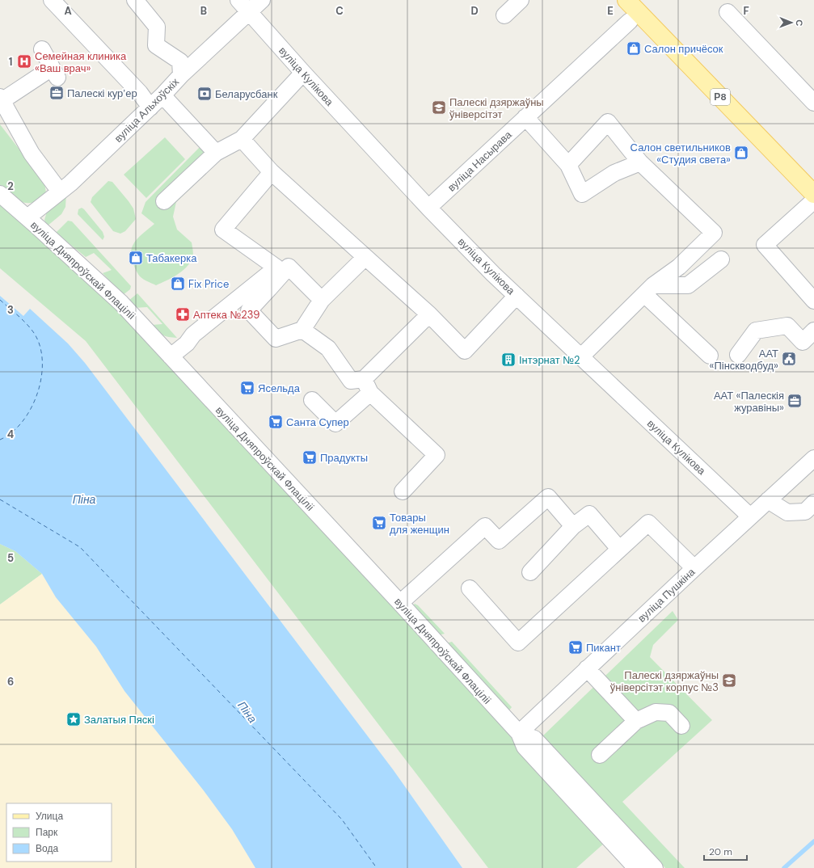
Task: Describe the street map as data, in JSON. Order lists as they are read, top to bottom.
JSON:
{
  "streets": {
    "main road": ["Р8"],
    "street": [
      "вуліца Кулікова",
      "вуліца Альхоўскіх",
      "вуліца Насырава",
      "вуліца Дняпроўскай Флаціліі",
      "вуліца Пушкіна"
    ]
  },
  "crossings": [
    ["вуліца Кулікова", "вуліца Альхоўскіх"],
    ["вуліца Кулікова", "вуліца Насырава"],
    ["вуліца Кулікова", "вуліца Пушкіна"],
    ["Р8", "вуліца Насырава"],
    ["вуліца Альхоўскіх", "вуліца Дняпроўскай Флаціліі"],
    ["вуліца Дняпроўскай Флаціліі", "вуліца Пушкіна"]
  ],
  "water": ["Піна"],
  "places": {
    "shop": [
      "Салон причёсок",
      "Салон светильников «Студия света»",
      "Табакерка",
      "Fix Price"
    ],
    "hospital": ["Семейная клиника «Ваш врач»"],
    "office": ["Палескі курʼер", "ААТ «Палескія журавіны»"],
    "bank": ["Беларусбанк"],
    "school or university": ["Палескі дзяржаўны ўніверсітэт", "Палескі дзяржаўны ўніверсітэт корпус №3"],
    "pharmacy": ["Аптека №239"],
    "public building": ["ААТ «Пінскводбуд»"],
    "building": ["Інтэрнат №2"],
    "supermarket": [
      "Ясельда",
      "Санта Супер",
      "Прадукты",
      "Товары для женщин",
      "Пикант"
    ],
    "place": ["Залатыя Пяскі"]
  },
  "legend": ["Улица", "Парк", "Вода"],
  "scale_bar": "20 m",
  "north": "right",
  "grid": {
    "columns": [
      "A",
      "B",
      "C",
      "D",
      "E",
      "F"
    ],
    "rows": [
      "1",
      "2",
      "3",
      "4",
      "5",
      "6"
    ]
  }
}
